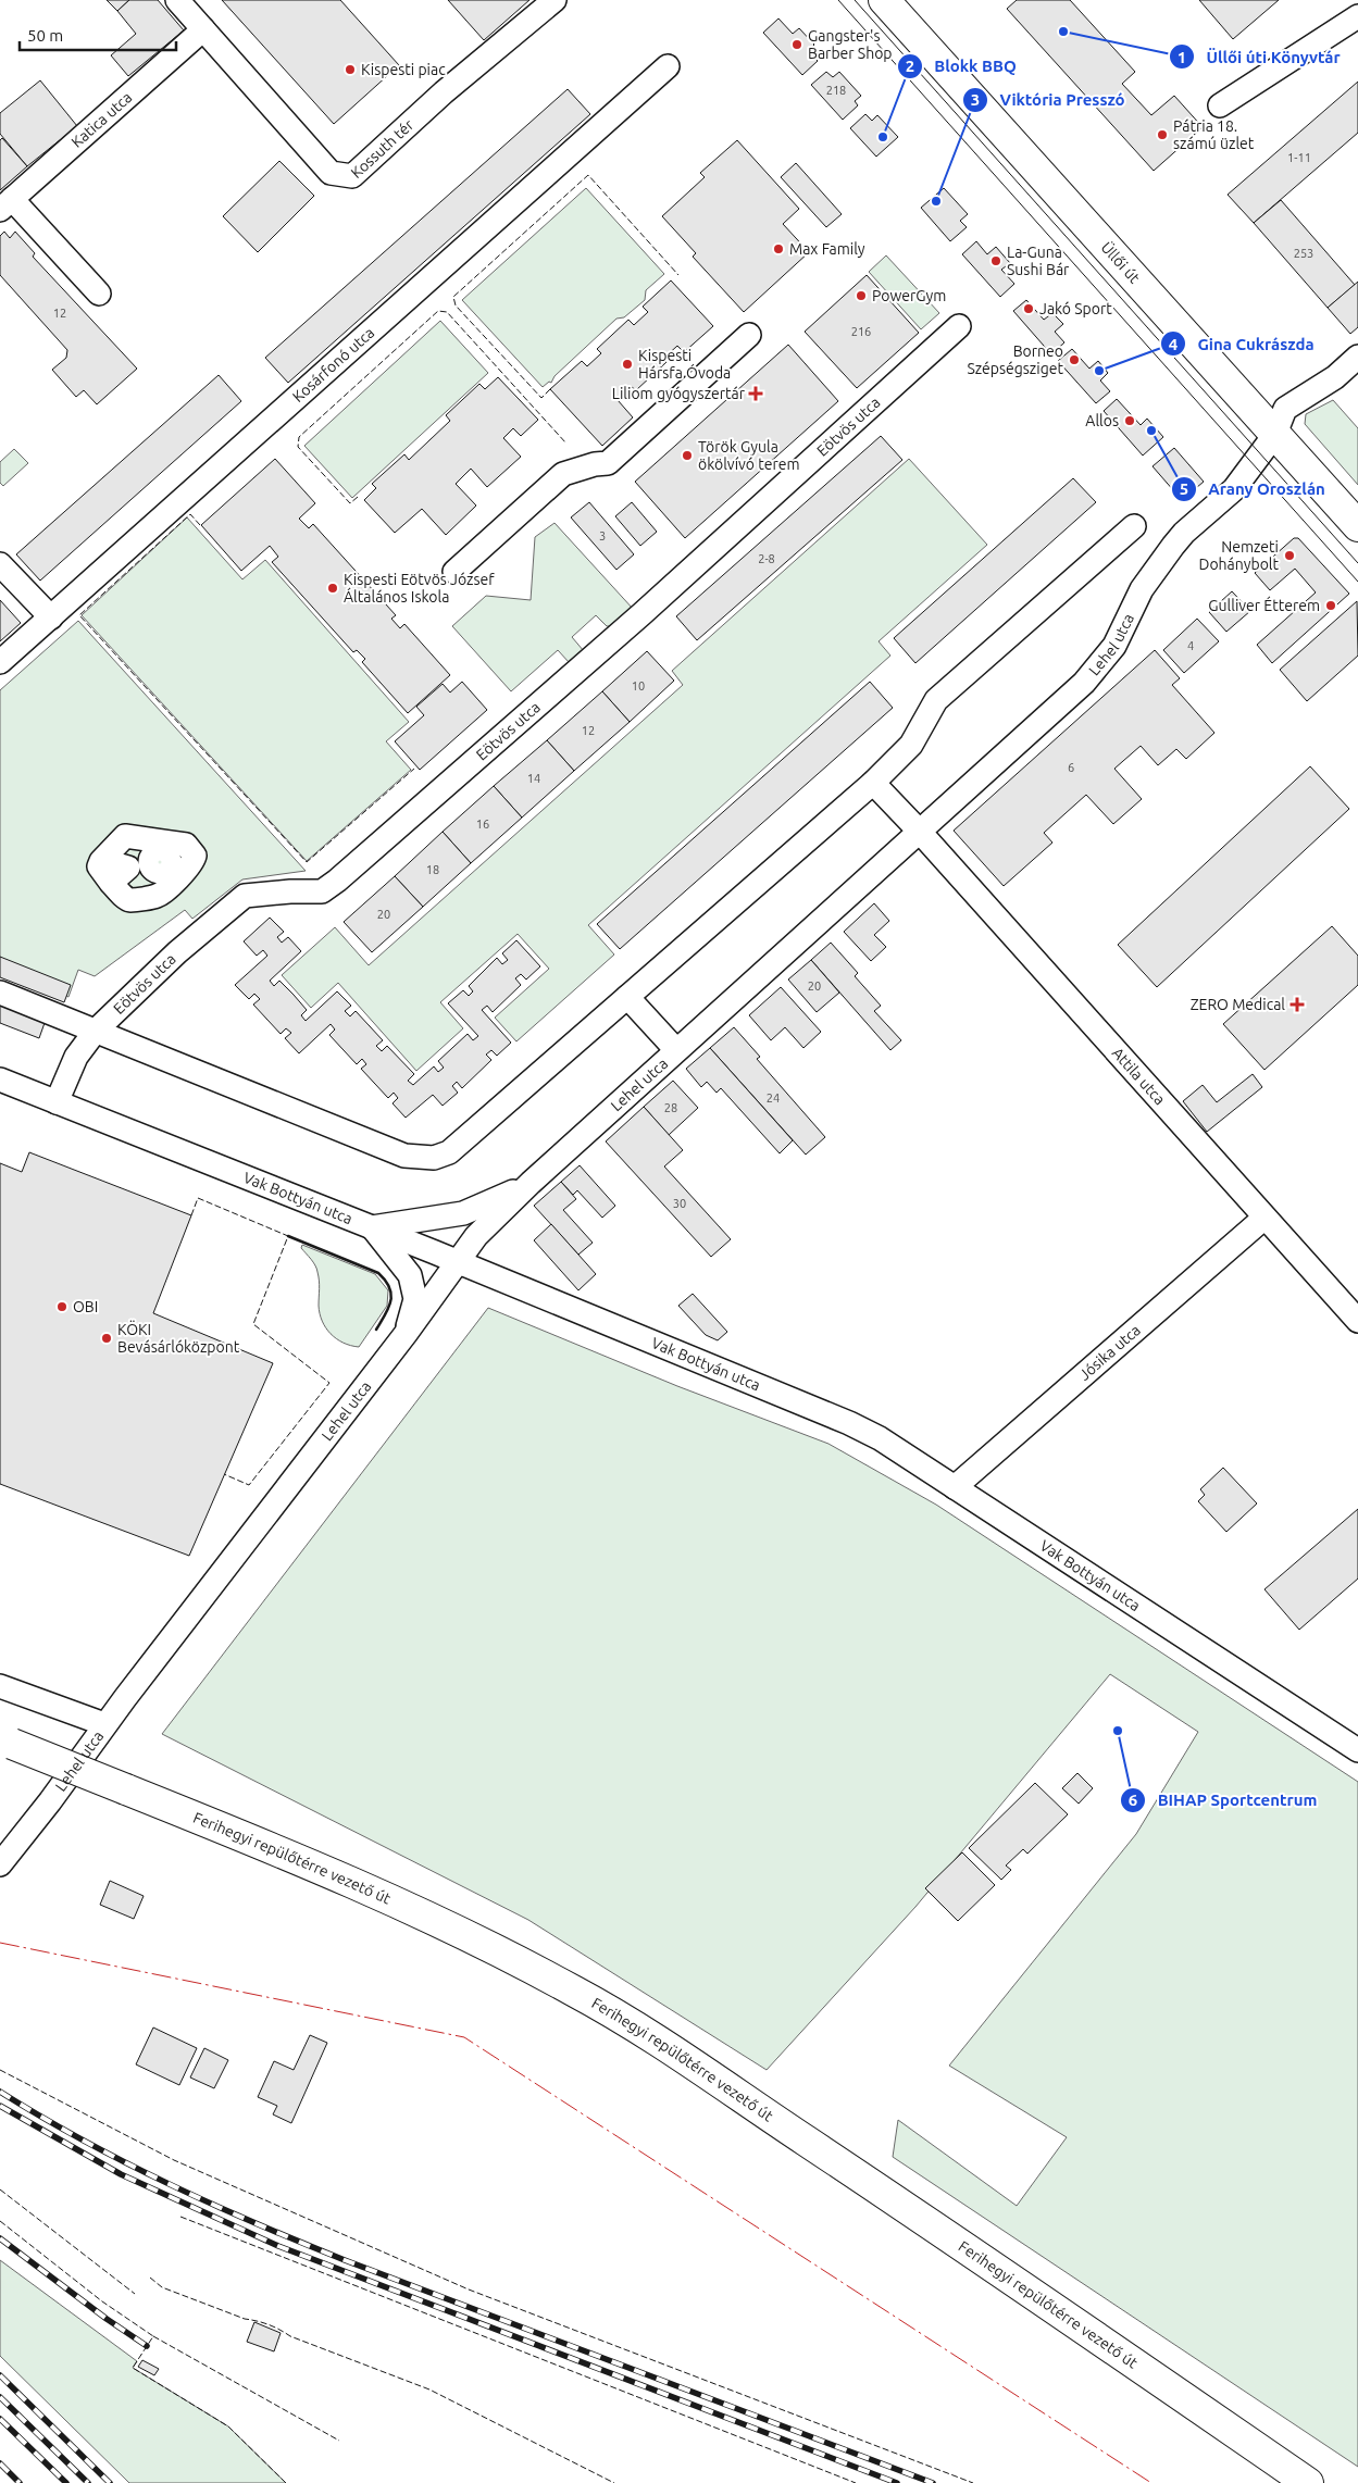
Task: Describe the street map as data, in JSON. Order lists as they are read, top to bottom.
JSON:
{
  "streets": {
    "main road": ["Üllői út", "Ferihegyi repülőtérre vezető út"],
    "street": [
      "Katica utca",
      "Kossuth tér",
      "Kosárfonó utca",
      "Eötvös utca",
      "Lehel utca",
      "Attila utca",
      "Vak Bottyán utca",
      "Jósika utca"
    ]
  },
  "crossings": [
    ["Katica utca", "Kossuth tér"],
    ["Üllői út", "Lehel utca"],
    ["Eötvös utca", "Vak Bottyán utca"],
    ["Lehel utca", "Attila utca"],
    ["Lehel utca", "Vak Bottyán utca"],
    ["Attila utca", "Jósika utca"],
    ["Vak Bottyán utca", "Jósika utca"]
  ],
  "places": {
    "other": [
      "Üllői úti Könyvtár",
      "Gangster's Barber Shop",
      "Kispesti piac",
      "Pátria 18. számú üzlet",
      "Blokk BBQ",
      "Viktória Presszó",
      "Max Family",
      "La-Guna Sushi Bár",
      "PowerGym",
      "Jakó Sport",
      "Borneo Szépségsziget",
      "Kispesti Hársfa Óvoda",
      "Gina Cukrászda",
      "Allos",
      "Arany Oroszlán",
      "Török Gyula ökölvívó terem",
      "Nemzeti Dohánybolt",
      "Kispesti Eötvös József Általános Iskola",
      "Gulliver Étterem",
      "OBI",
      "KÖKI Bevásárlóközpont",
      "BIHAP Sportcentrum"
    ],
    "health": ["Liliom gyógyszertár", "ZERO Medical"]
  },
  "house_numbers": [
    "218",
    "1-11",
    "253",
    "12",
    "216",
    "3",
    "2-8",
    "4",
    "10",
    "12",
    "6",
    "14",
    "16",
    "18",
    "20",
    "20",
    "24",
    "28",
    "30"
  ],
  "scale_bar": "50 m"
}
